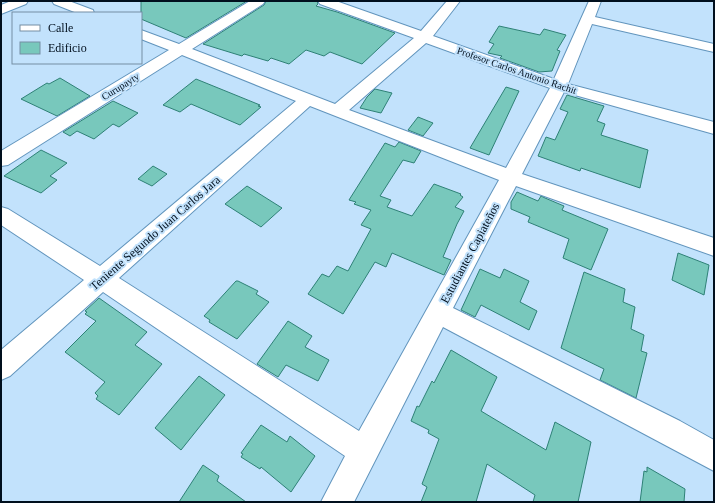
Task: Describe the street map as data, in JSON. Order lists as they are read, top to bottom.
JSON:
{
  "streets": {
    "street": [
      "Profesor Carlos Antonio Rachit",
      "Curupayty",
      "Teniente Segundo Juan Carlos Jara",
      "Estudiantes Capiateños"
    ]
  },
  "crossings": [
    ["Profesor Carlos Antonio Rachit", "Estudiantes Capiateños"]
  ],
  "legend": ["Calle", "Edificio"]
}
